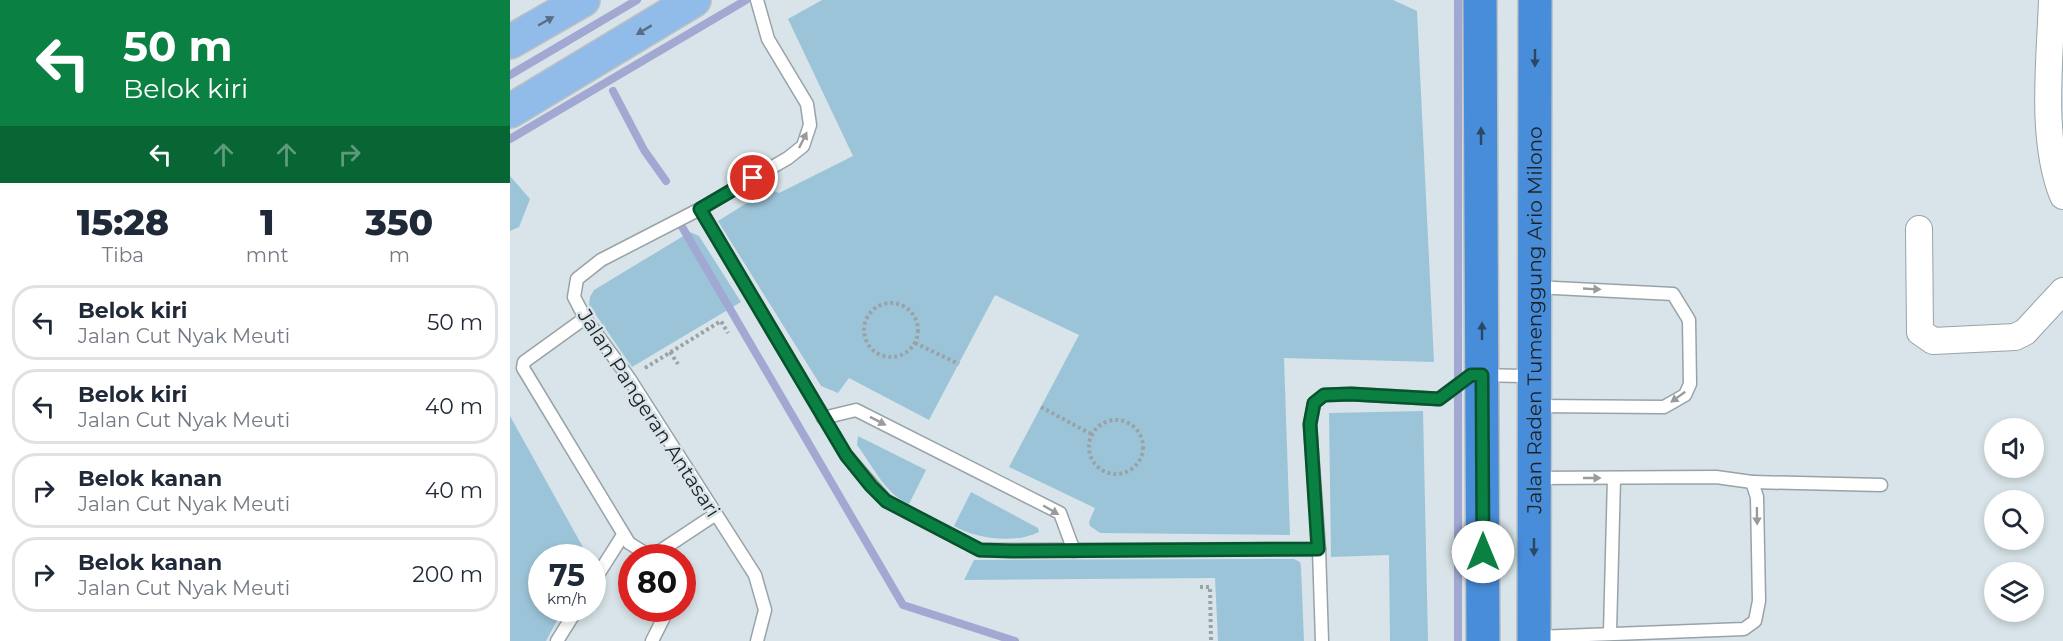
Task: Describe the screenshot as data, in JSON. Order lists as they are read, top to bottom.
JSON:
{
  "streets": {
    "highway": ["Jalan Raden Tumenggung Ario Milono"],
    "lane": ["Jalan Pangeran Antasari"]
  },
  "page": {
    "turn": ["50 m", "Belok kiri"],
    "eta": [
      "15:28",
      "Tiba",
      "1",
      "mnt",
      "350",
      "m"
    ],
    "list": [
      {
        "name": "Belok kiri",
        "note": "Jalan Cut Nyak Meuti",
        "value": "50 m"
      },
      {
        "name": "Belok kiri",
        "note": "Jalan Cut Nyak Meuti",
        "value": "40 m"
      },
      {
        "name": "Belok kanan",
        "note": "Jalan Cut Nyak Meuti",
        "value": "40 m"
      },
      {
        "name": "Belok kanan",
        "note": "Jalan Cut Nyak Meuti",
        "value": "200 m"
      }
    ],
    "speed": "75 km/h",
    "limit": "80"
  }
}
